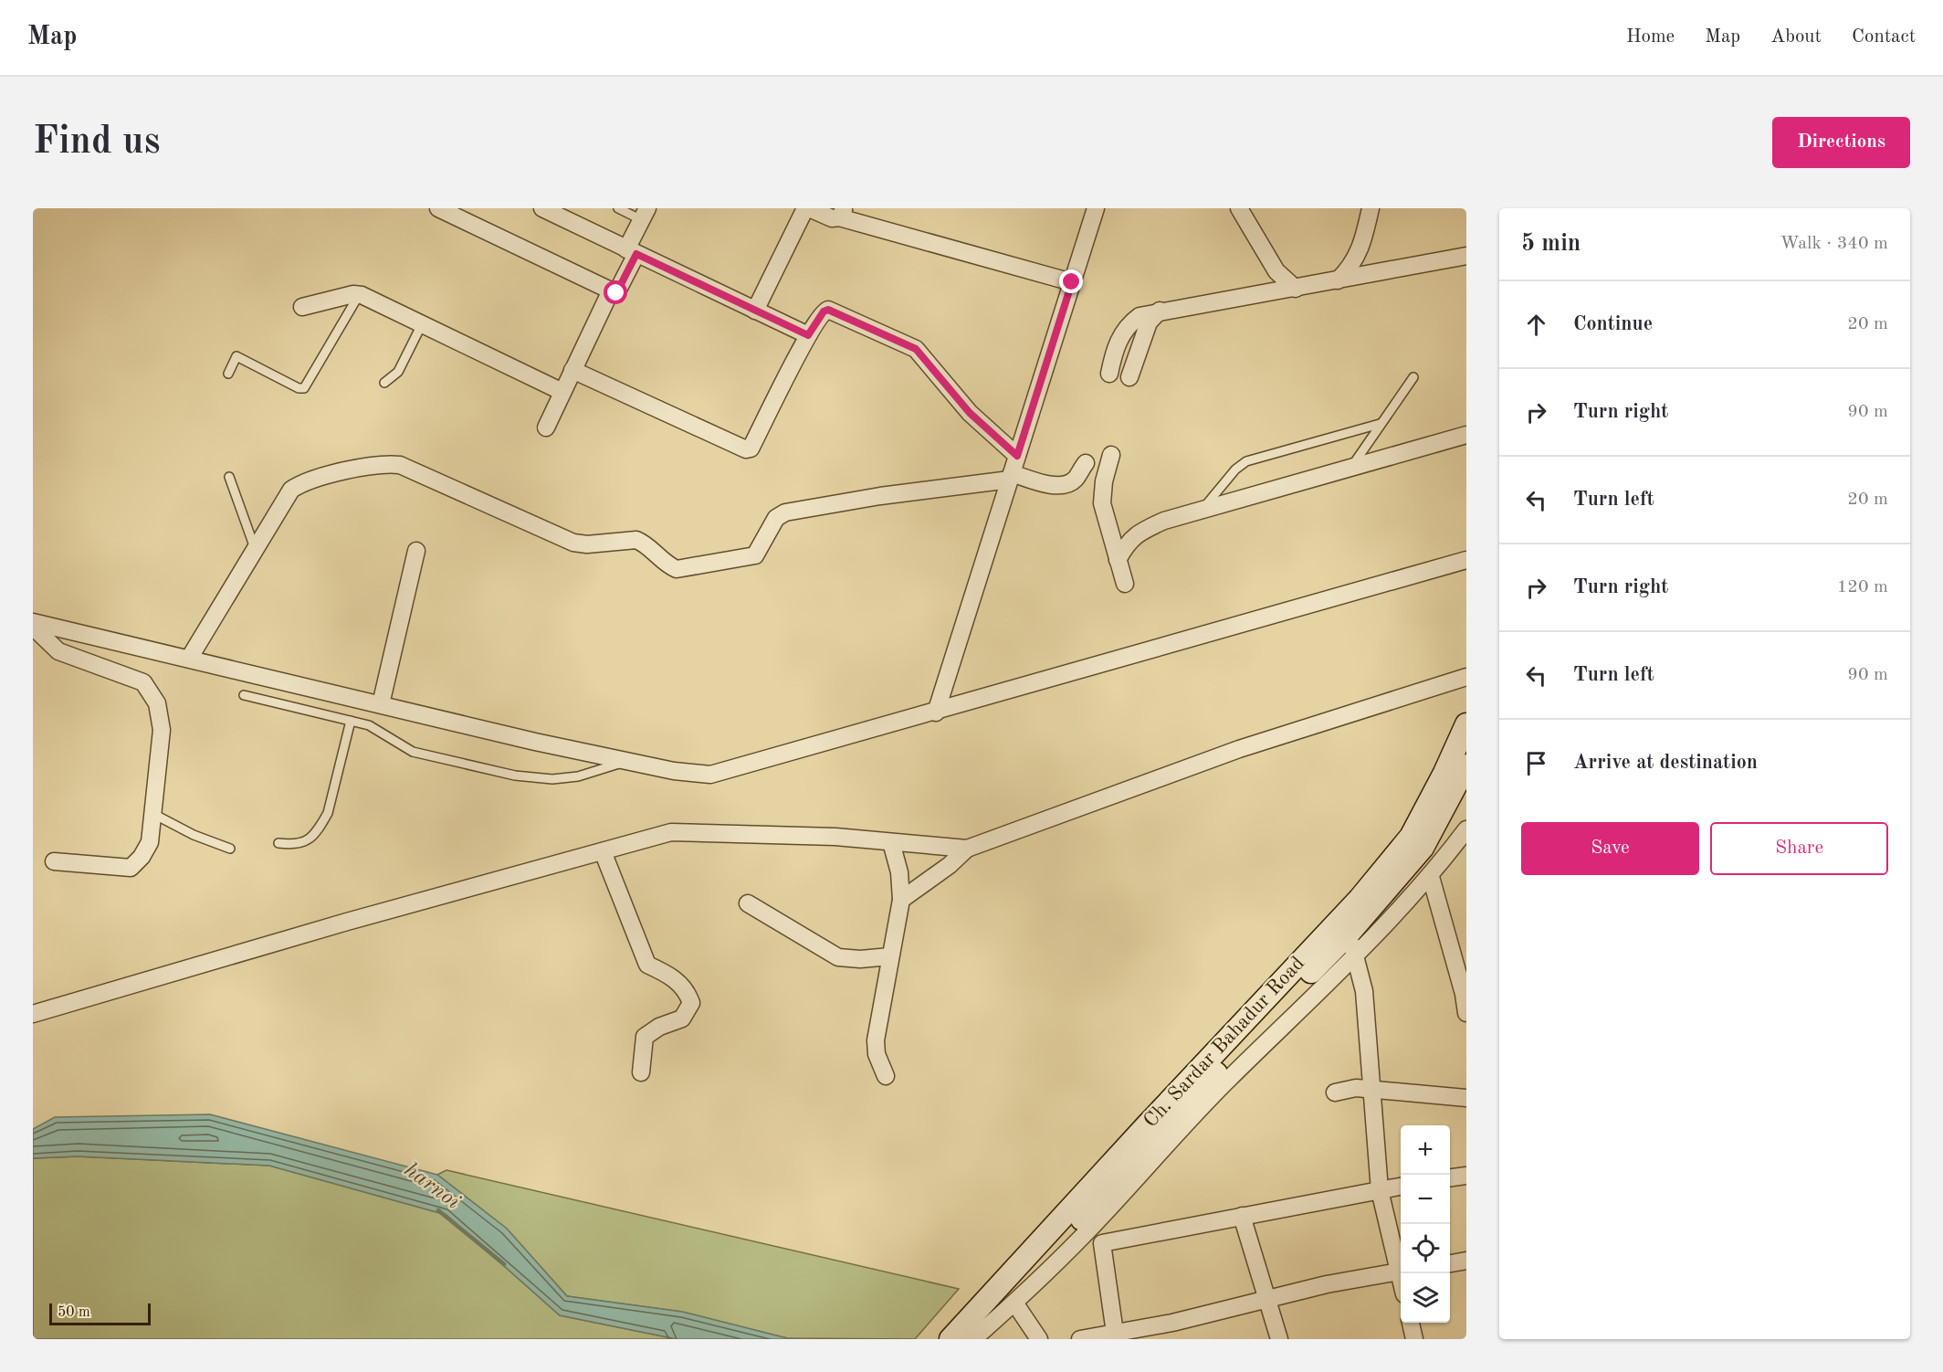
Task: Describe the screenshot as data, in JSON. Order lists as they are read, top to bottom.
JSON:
{
  "streets": {
    "main road": ["Ch. Sardar Bahadur Road"]
  },
  "water": ["harnoi"],
  "scale_bar": "50 m",
  "page": {
    "header": "Map",
    "nav": [
      "Home",
      "Map",
      "About",
      "Contact"
    ],
    "buttons": [
      "Directions",
      ["Save", "Share"]
    ],
    "title": "Find us",
    "heading": ["5 min", "Walk · 340 m"],
    "list": [
      ["Continue", "20 m"],
      ["Turn right", "90 m"],
      ["Turn left", "20 m"],
      ["Turn right", "120 m"],
      ["Turn left", "90 m"],
      "Arrive at destination"
    ],
    "map_buttons": ["+", "−"],
    "scale": "50 m"
  }
}
